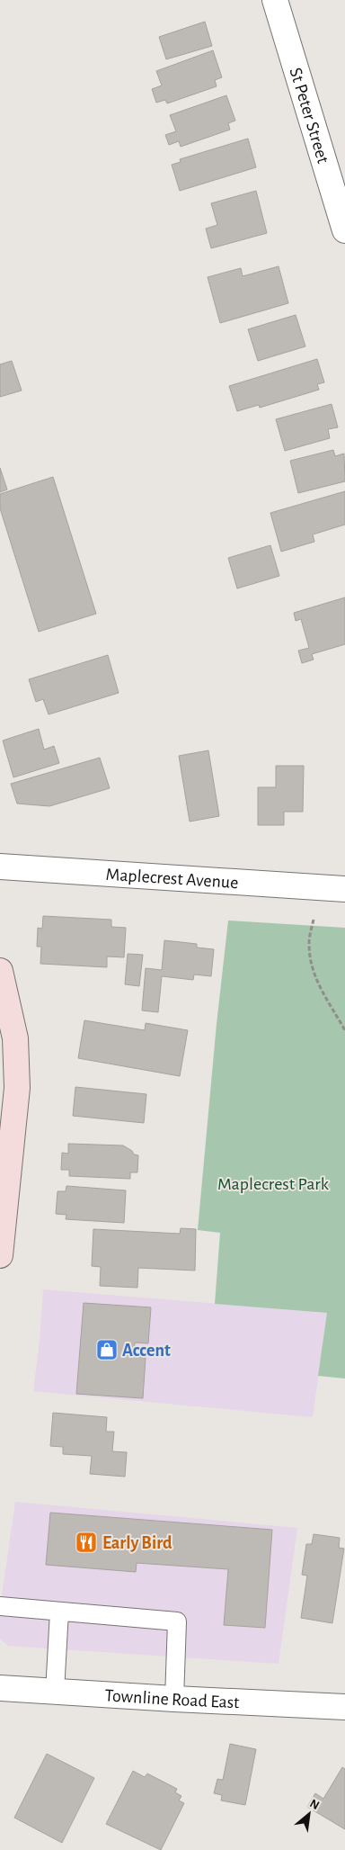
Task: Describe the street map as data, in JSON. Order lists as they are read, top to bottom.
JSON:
{
  "streets": {
    "street": ["St Peter Street", "Maplecrest Avenue", "Townline Road East"]
  },
  "parks": ["Maplecrest Park"],
  "places": {
    "shop": ["Accent"],
    "restaurant": ["Early Bird"]
  },
  "north": "top right"
}
